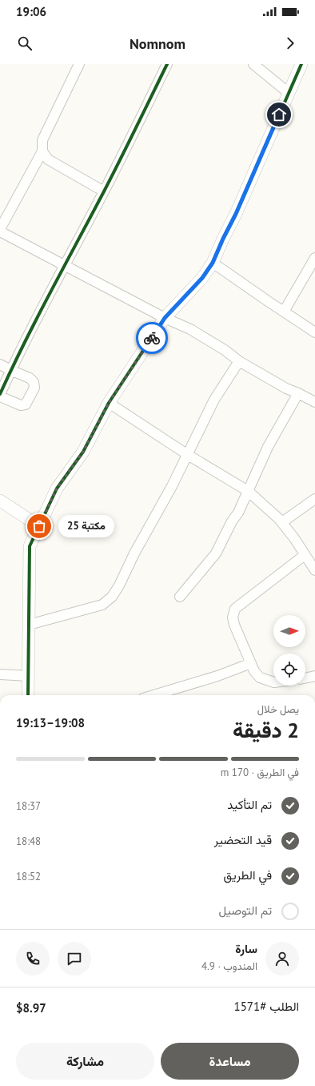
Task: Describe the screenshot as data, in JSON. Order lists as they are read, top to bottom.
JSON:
{
  "places": ["مكتبة 25"],
  "north": "right",
  "page": {
    "status": "19:06",
    "header": "Nomnom",
    "bubble": "مكتبة 25",
    "heading": ["2 دقيقة", "يصل خلال", "19:08–19:13"],
    "panel": [
      "سارة",
      "المندوب · 4.9",
      "الطلب #1571",
      "$8.97"
    ],
    "bar": "في الطريق · 170 m",
    "list": [
      ["تم التأكيد", "18:37"],
      ["قيد التحضير", "18:48"],
      ["في الطريق", "18:52"],
      "تم التوصيل"
    ],
    "buttons": ["مساعدة", "مشاركة"]
  }
}
